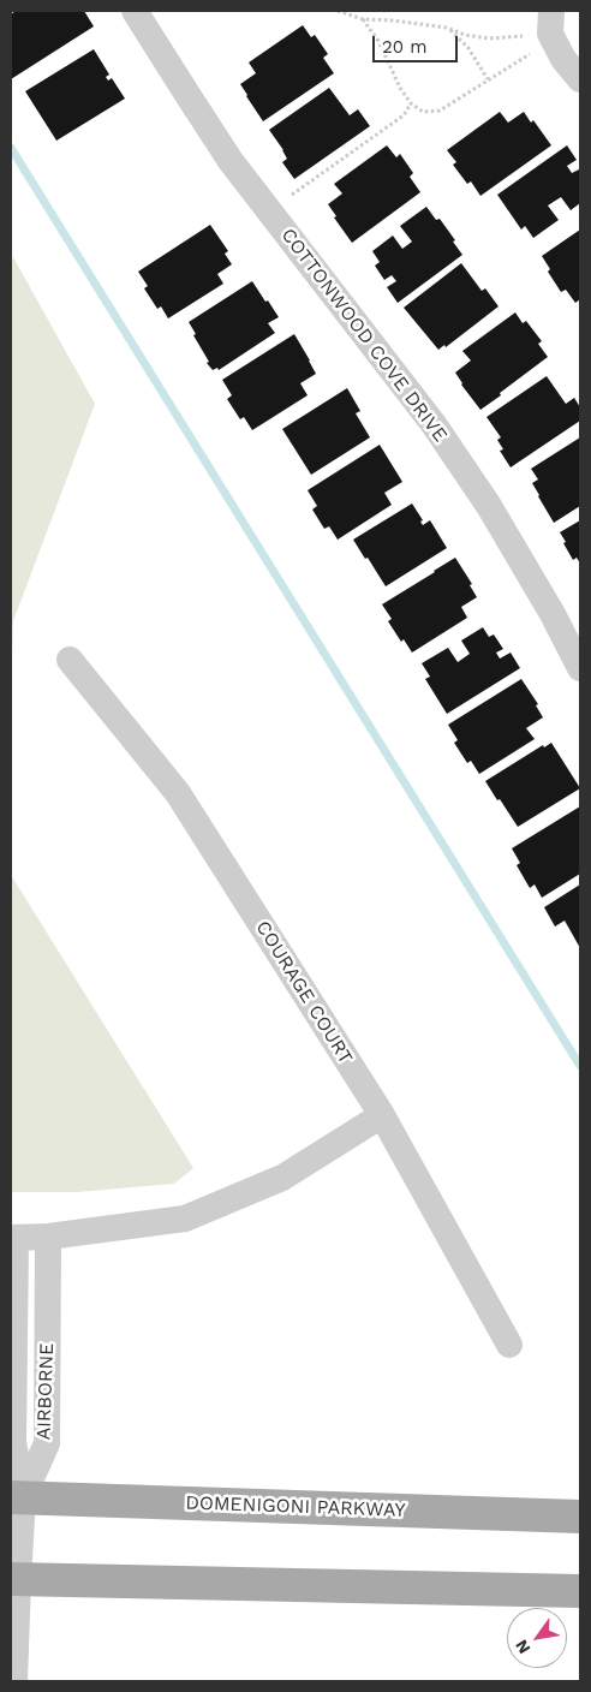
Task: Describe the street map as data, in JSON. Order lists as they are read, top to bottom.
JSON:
{
  "streets": {
    "main road": ["DOMENIGONI PARKWAY"],
    "street": ["COTTONWOOD COVE DRIVE", "COURAGE COURT", "AIRBORNE"]
  },
  "crossings": [
    ["AIRBORNE", "DOMENIGONI PARKWAY"]
  ],
  "scale_bar": "20 m",
  "north": "bottom left"
}
